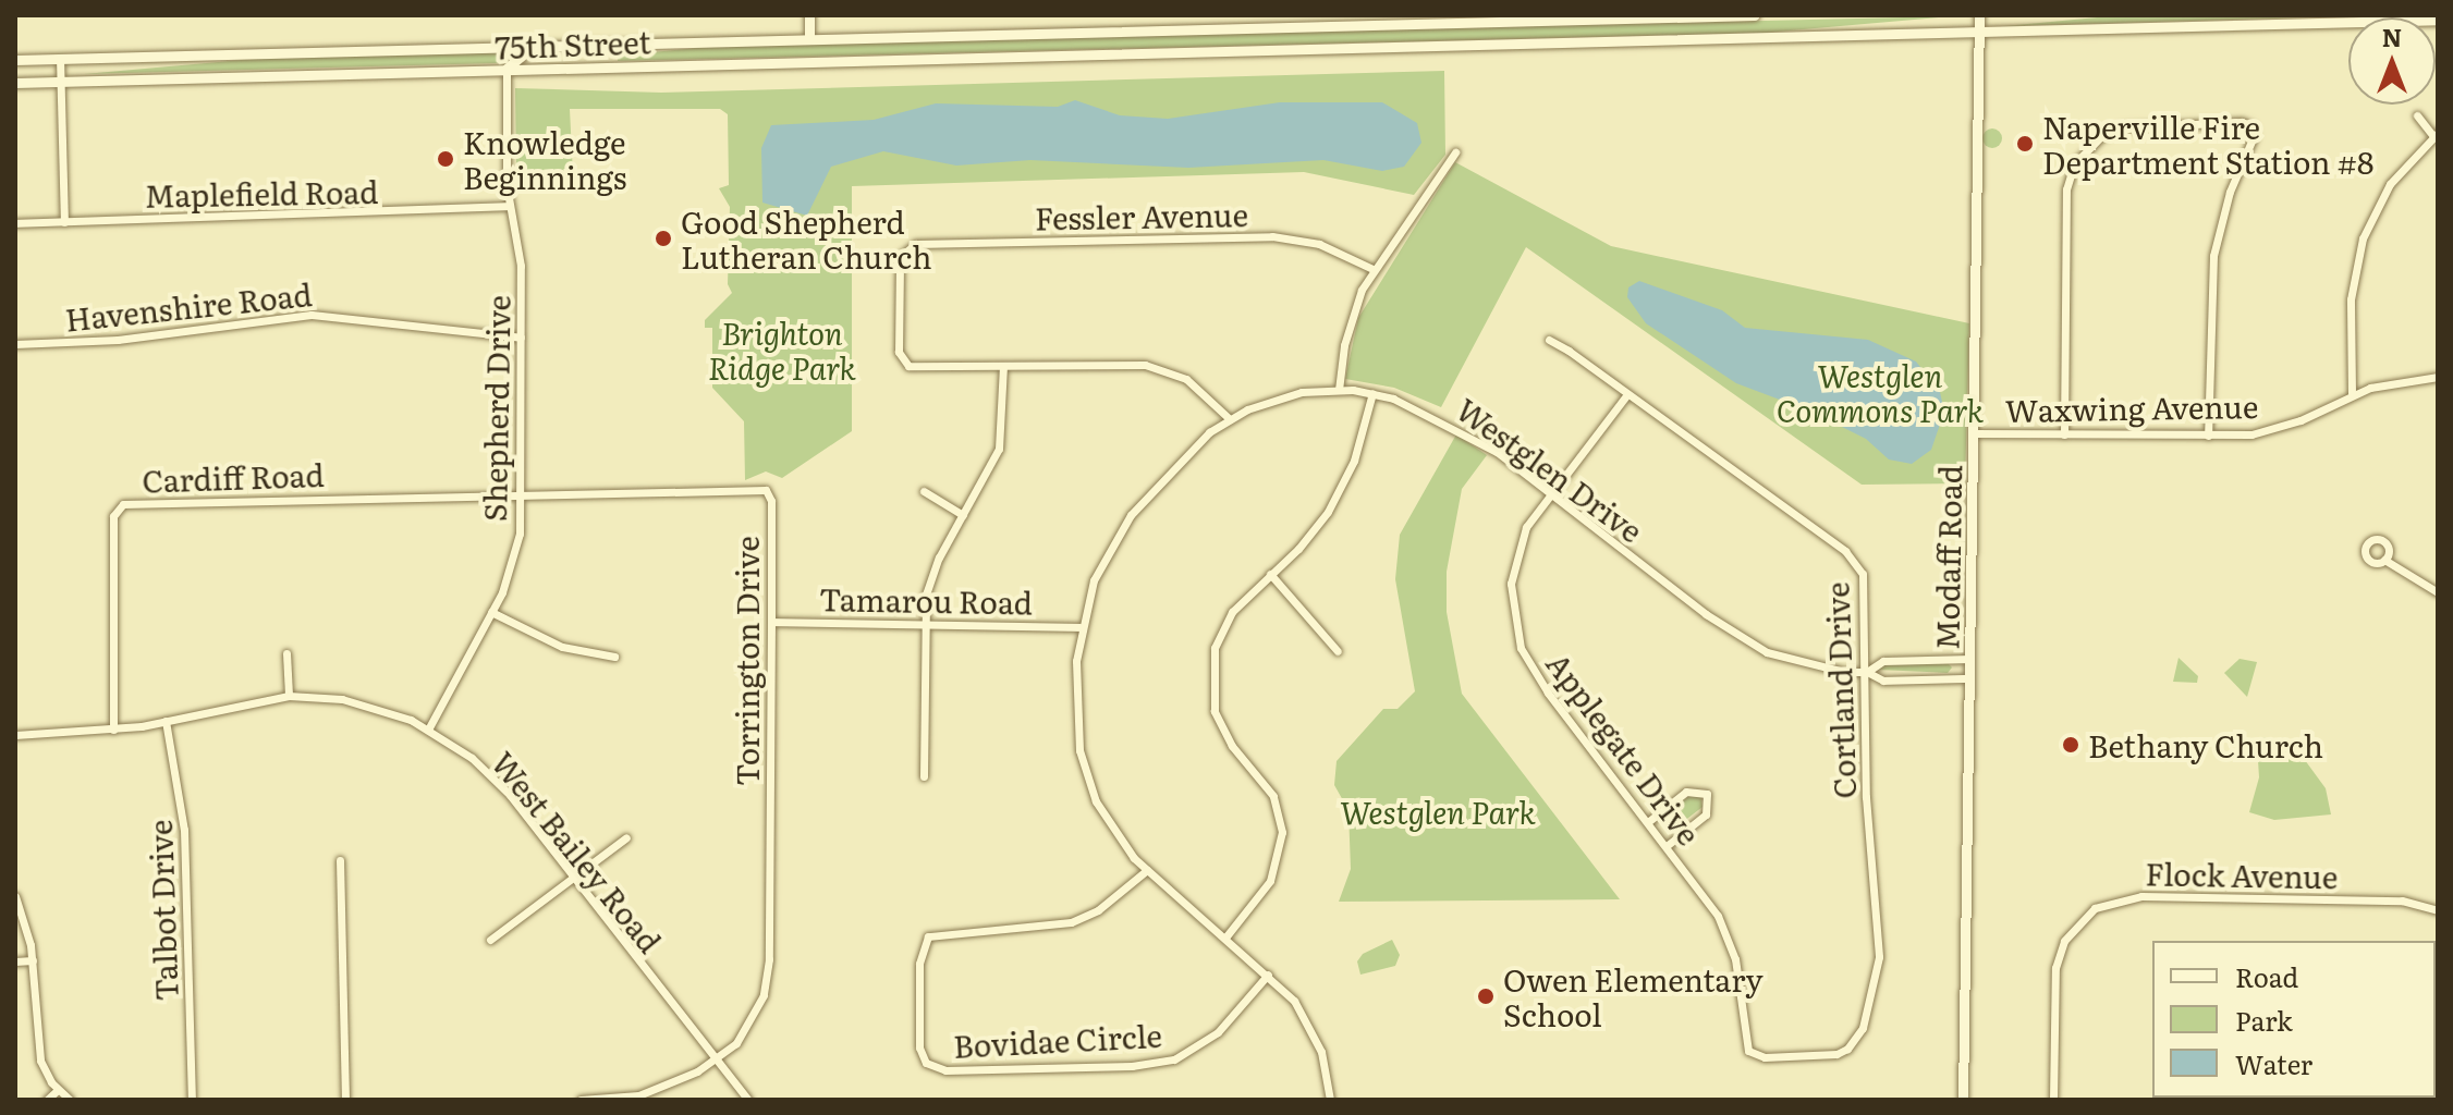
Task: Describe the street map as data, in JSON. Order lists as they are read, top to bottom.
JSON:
{
  "streets": {
    "main road": ["75th Street", "Modaff Road"],
    "street": [
      "Maplefield Road",
      "Fessler Avenue",
      "Havenshire Road",
      "Waxwing Avenue",
      "Shepherd Drive",
      "Westglen Drive",
      "Cardiff Road",
      "Tamarou Road",
      "Torrington Drive",
      "Cortland Drive",
      "Applegate Drive",
      "West Bailey Road",
      "Flock Avenue",
      "Talbot Drive",
      "Bovidae Circle"
    ]
  },
  "crossings": [
    ["75th Street", "Shepherd Drive"],
    ["75th Street", "Modaff Road"],
    ["Maplefield Road", "Shepherd Drive"],
    ["Havenshire Road", "Shepherd Drive"],
    ["Waxwing Avenue", "Modaff Road"],
    ["Shepherd Drive", "Cardiff Road"],
    ["Shepherd Drive", "Torrington Drive"],
    ["Shepherd Drive", "West Bailey Road"],
    ["Westglen Drive", "Modaff Road"],
    ["Westglen Drive", "Tamarou Road"],
    ["Westglen Drive", "Cortland Drive"],
    ["Westglen Drive", "Applegate Drive"],
    ["Westglen Drive", "Bovidae Circle"],
    ["Cardiff Road", "Torrington Drive"],
    ["Cardiff Road", "West Bailey Road"],
    ["Tamarou Road", "Torrington Drive"],
    ["Torrington Drive", "West Bailey Road"],
    ["Cortland Drive", "Applegate Drive"],
    ["West Bailey Road", "Talbot Drive"]
  ],
  "parks": ["Brighton Ridge Park", "Westglen Commons Park", "Westglen Park"],
  "places": [
    "Naperville Fire Department Station #8",
    "Knowledge Beginnings",
    "Good Shepherd Lutheran Church",
    "Bethany Church",
    "Owen Elementary School"
  ],
  "legend": ["Road", "Park", "Water"],
  "north": "top"
}
